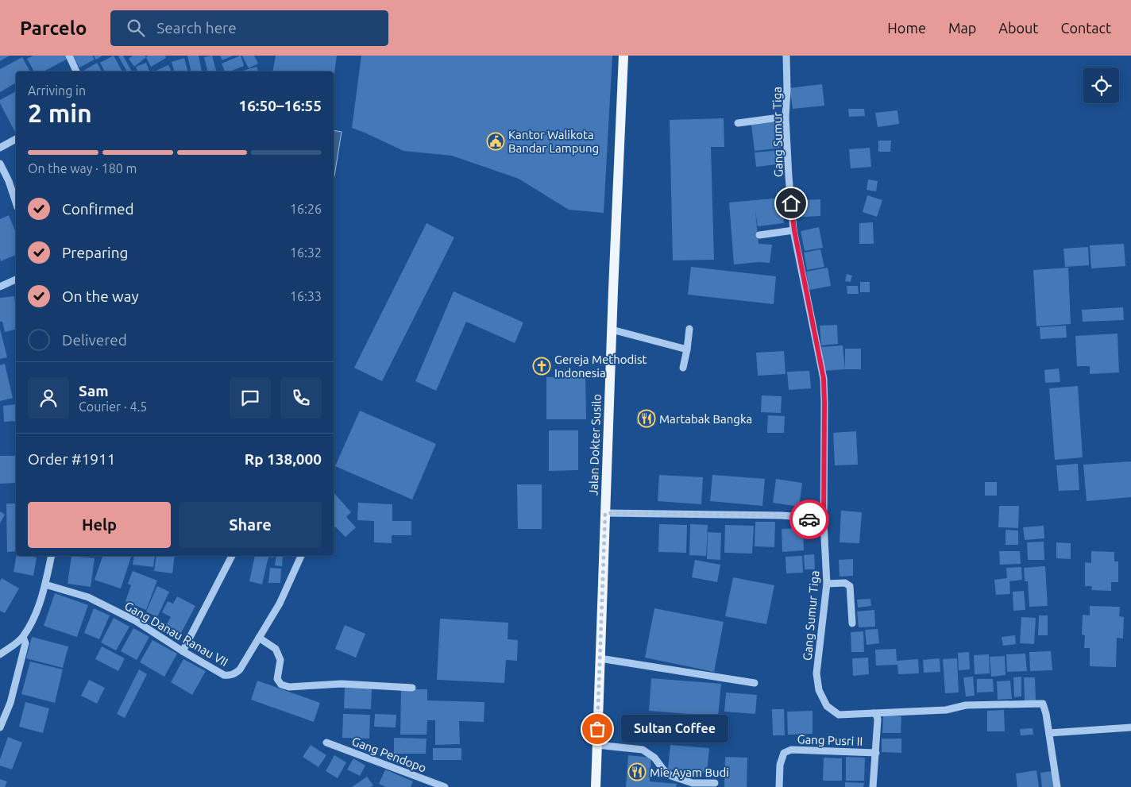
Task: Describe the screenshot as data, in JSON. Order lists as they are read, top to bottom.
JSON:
{
  "streets": {
    "main road": ["Jalan Dokter Susilo"],
    "street": [
      "Gang Sumur Tiga",
      "Gang Danau Ranau VII",
      "Gang Pusri II",
      "Gang Pendopo"
    ]
  },
  "places": {
    "public building": ["Kantor Walikota Bandar Lampung"],
    "church": ["Gereja Methodist Indonesia"],
    "restaurant": ["Martabak Bangka", "Mie Ayam Budi"],
    "other": ["Sultan Coffee"]
  },
  "page": {
    "header": "Parcelo",
    "search": "Search here",
    "nav": [
      "Home",
      "Map",
      "About",
      "Contact"
    ],
    "heading": ["2 min", "Arriving in", "16:50–16:55"],
    "panel": [
      "Sam",
      "Courier · 4.5",
      "Order #1911",
      "Rp 138,000"
    ],
    "bar": "On the way · 180 m",
    "list": [
      ["Confirmed", "16:26"],
      ["Preparing", "16:32"],
      ["On the way", "16:33"],
      "Delivered"
    ],
    "buttons": ["Help", "Share"],
    "bubble": "Sultan Coffee"
  }
}
